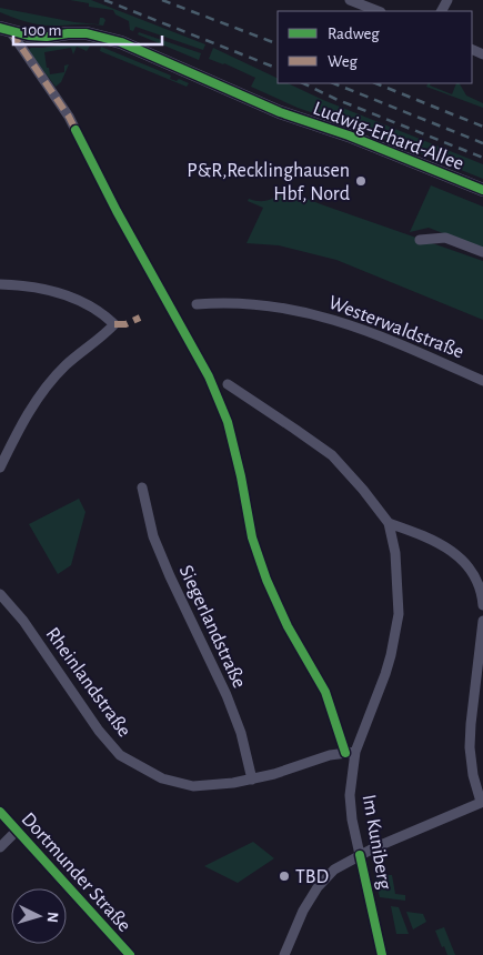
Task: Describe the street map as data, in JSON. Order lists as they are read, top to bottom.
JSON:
{
  "streets": {
    "main road": ["Ludwig-Erhard-Allee"],
    "street": [
      "Westerwaldstraße",
      "Siegerlandstraße",
      "Rheinlandstraße",
      "Im Kuniberg",
      "Dortmunder Straße"
    ]
  },
  "crossings": [
    ["Siegerlandstraße", "Rheinlandstraße"],
    ["Rheinlandstraße", "Im Kuniberg"]
  ],
  "places": ["P&R,Recklinghausen Hbf, Nord", "TBD"],
  "legend": ["Radweg", "Weg"],
  "scale_bar": "100 m",
  "north": "right"
}
